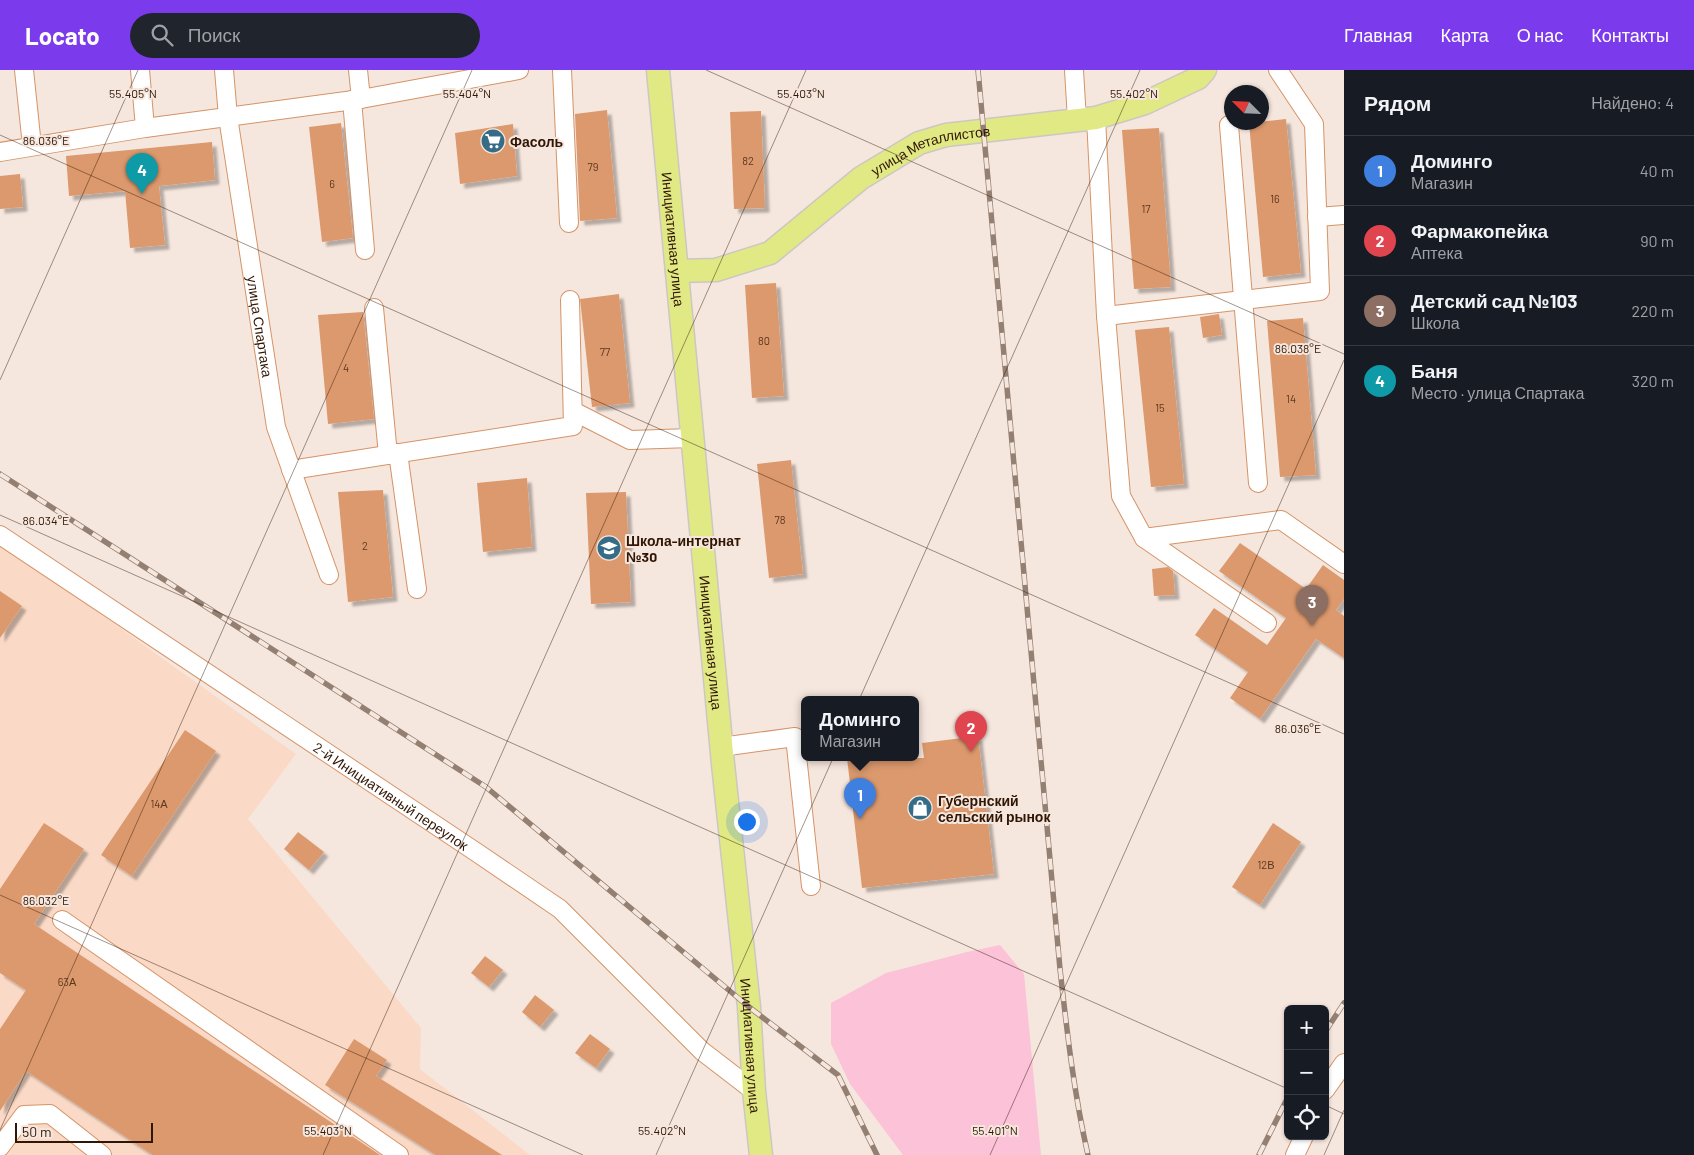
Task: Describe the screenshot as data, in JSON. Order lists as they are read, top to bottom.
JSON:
{
  "streets": {
    "main road": ["улица Металлистов", "Инициативная улица"],
    "street": ["улица Спартака", "2-й Инициативный переулок"]
  },
  "crossings": [
    ["улица Металлистов", "Инициативная улица"],
    ["Инициативная улица", "2-й Инициативный переулок"]
  ],
  "places": {
    "supermarket": ["Фасоль"],
    "school or university": ["Школа-интернат №30"],
    "shop": ["Губернский сельский рынок"]
  },
  "house_numbers": [
    "82",
    "79",
    "6",
    "16",
    "17",
    "80",
    "77",
    "4",
    "14",
    "15",
    "78",
    "2",
    "14А",
    "12В",
    "63А"
  ],
  "scale_bar": "50 m",
  "north": "top left",
  "page": {
    "header": "Locato",
    "search": "Поиск",
    "nav": [
      "Главная",
      "Карта",
      "О нас",
      "Контакты"
    ],
    "heading": ["Рядом", "Найдено: 4"],
    "list": [
      {
        "mark": "1",
        "name": "Доминго",
        "note": "Магазин",
        "value": "40 m"
      },
      {
        "mark": "2",
        "name": "Фармакопейка",
        "note": "Аптека",
        "value": "90 m"
      },
      {
        "mark": "3",
        "name": "Детский сад №103",
        "note": "Школа",
        "value": "220 m"
      },
      {
        "mark": "4",
        "name": "Баня",
        "note": "Место · улица Спартака",
        "value": "320 m"
      }
    ],
    "pins": [
      "4",
      "3",
      "2",
      "1"
    ],
    "popup": ["Доминго", "Магазин"],
    "map_buttons": ["+", "−"],
    "scale": "50 m"
  },
  "coordinates": [
    "55.405°N",
    "55.404°N",
    "55.403°N",
    "55.402°N",
    "86.036°E",
    "86.038°E",
    "86.034°E",
    "86.032°E",
    "55.401°N"
  ]
}
